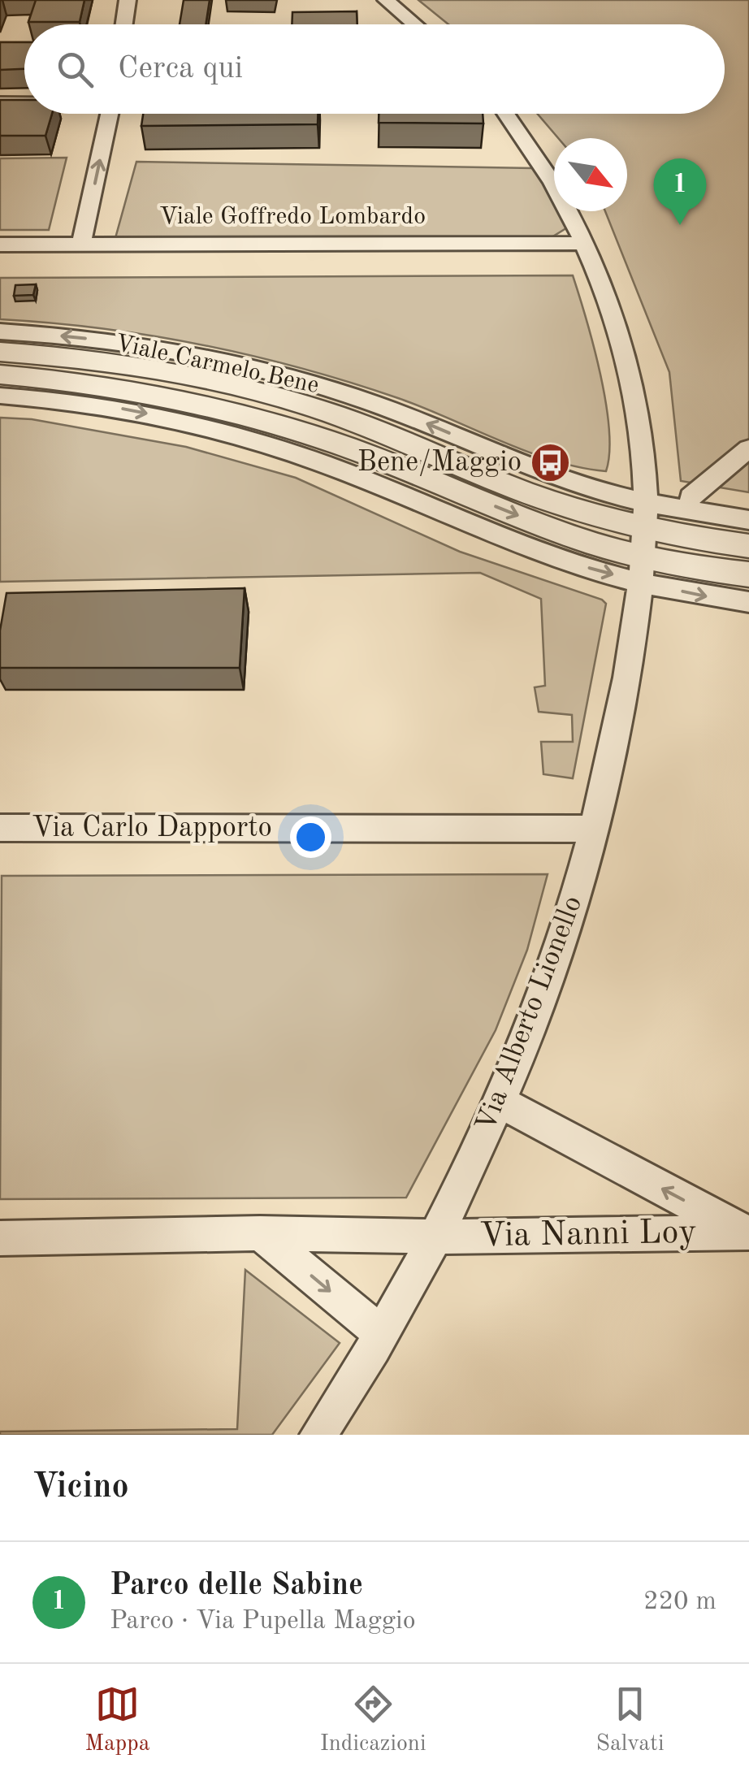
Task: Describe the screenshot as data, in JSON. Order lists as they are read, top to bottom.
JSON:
{
  "streets": {
    "street": [
      "Viale Goffredo Lombardo",
      "Viale Carmelo Bene",
      "Via Carlo Dapporto",
      "Via Alberto Lionello",
      "Via Nanni Loy"
    ]
  },
  "crossings": [
    ["Viale Goffredo Lombardo", "Via Alberto Lionello"],
    ["Viale Carmelo Bene", "Via Alberto Lionello"],
    ["Via Carlo Dapporto", "Via Alberto Lionello"],
    ["Via Alberto Lionello", "Via Nanni Loy"]
  ],
  "places": {
    "bus stop": ["Bene/Maggio"]
  },
  "north": "bottom right",
  "page": {
    "search": "Cerca qui",
    "pins": "1",
    "heading": "Vicino",
    "list": [
      {
        "mark": "1",
        "name": "Parco delle Sabine",
        "note": "Parco · Via Pupella Maggio",
        "value": "220 m"
      }
    ],
    "nav": ["Mappa", "Indicazioni", "Salvati"]
  }
}
